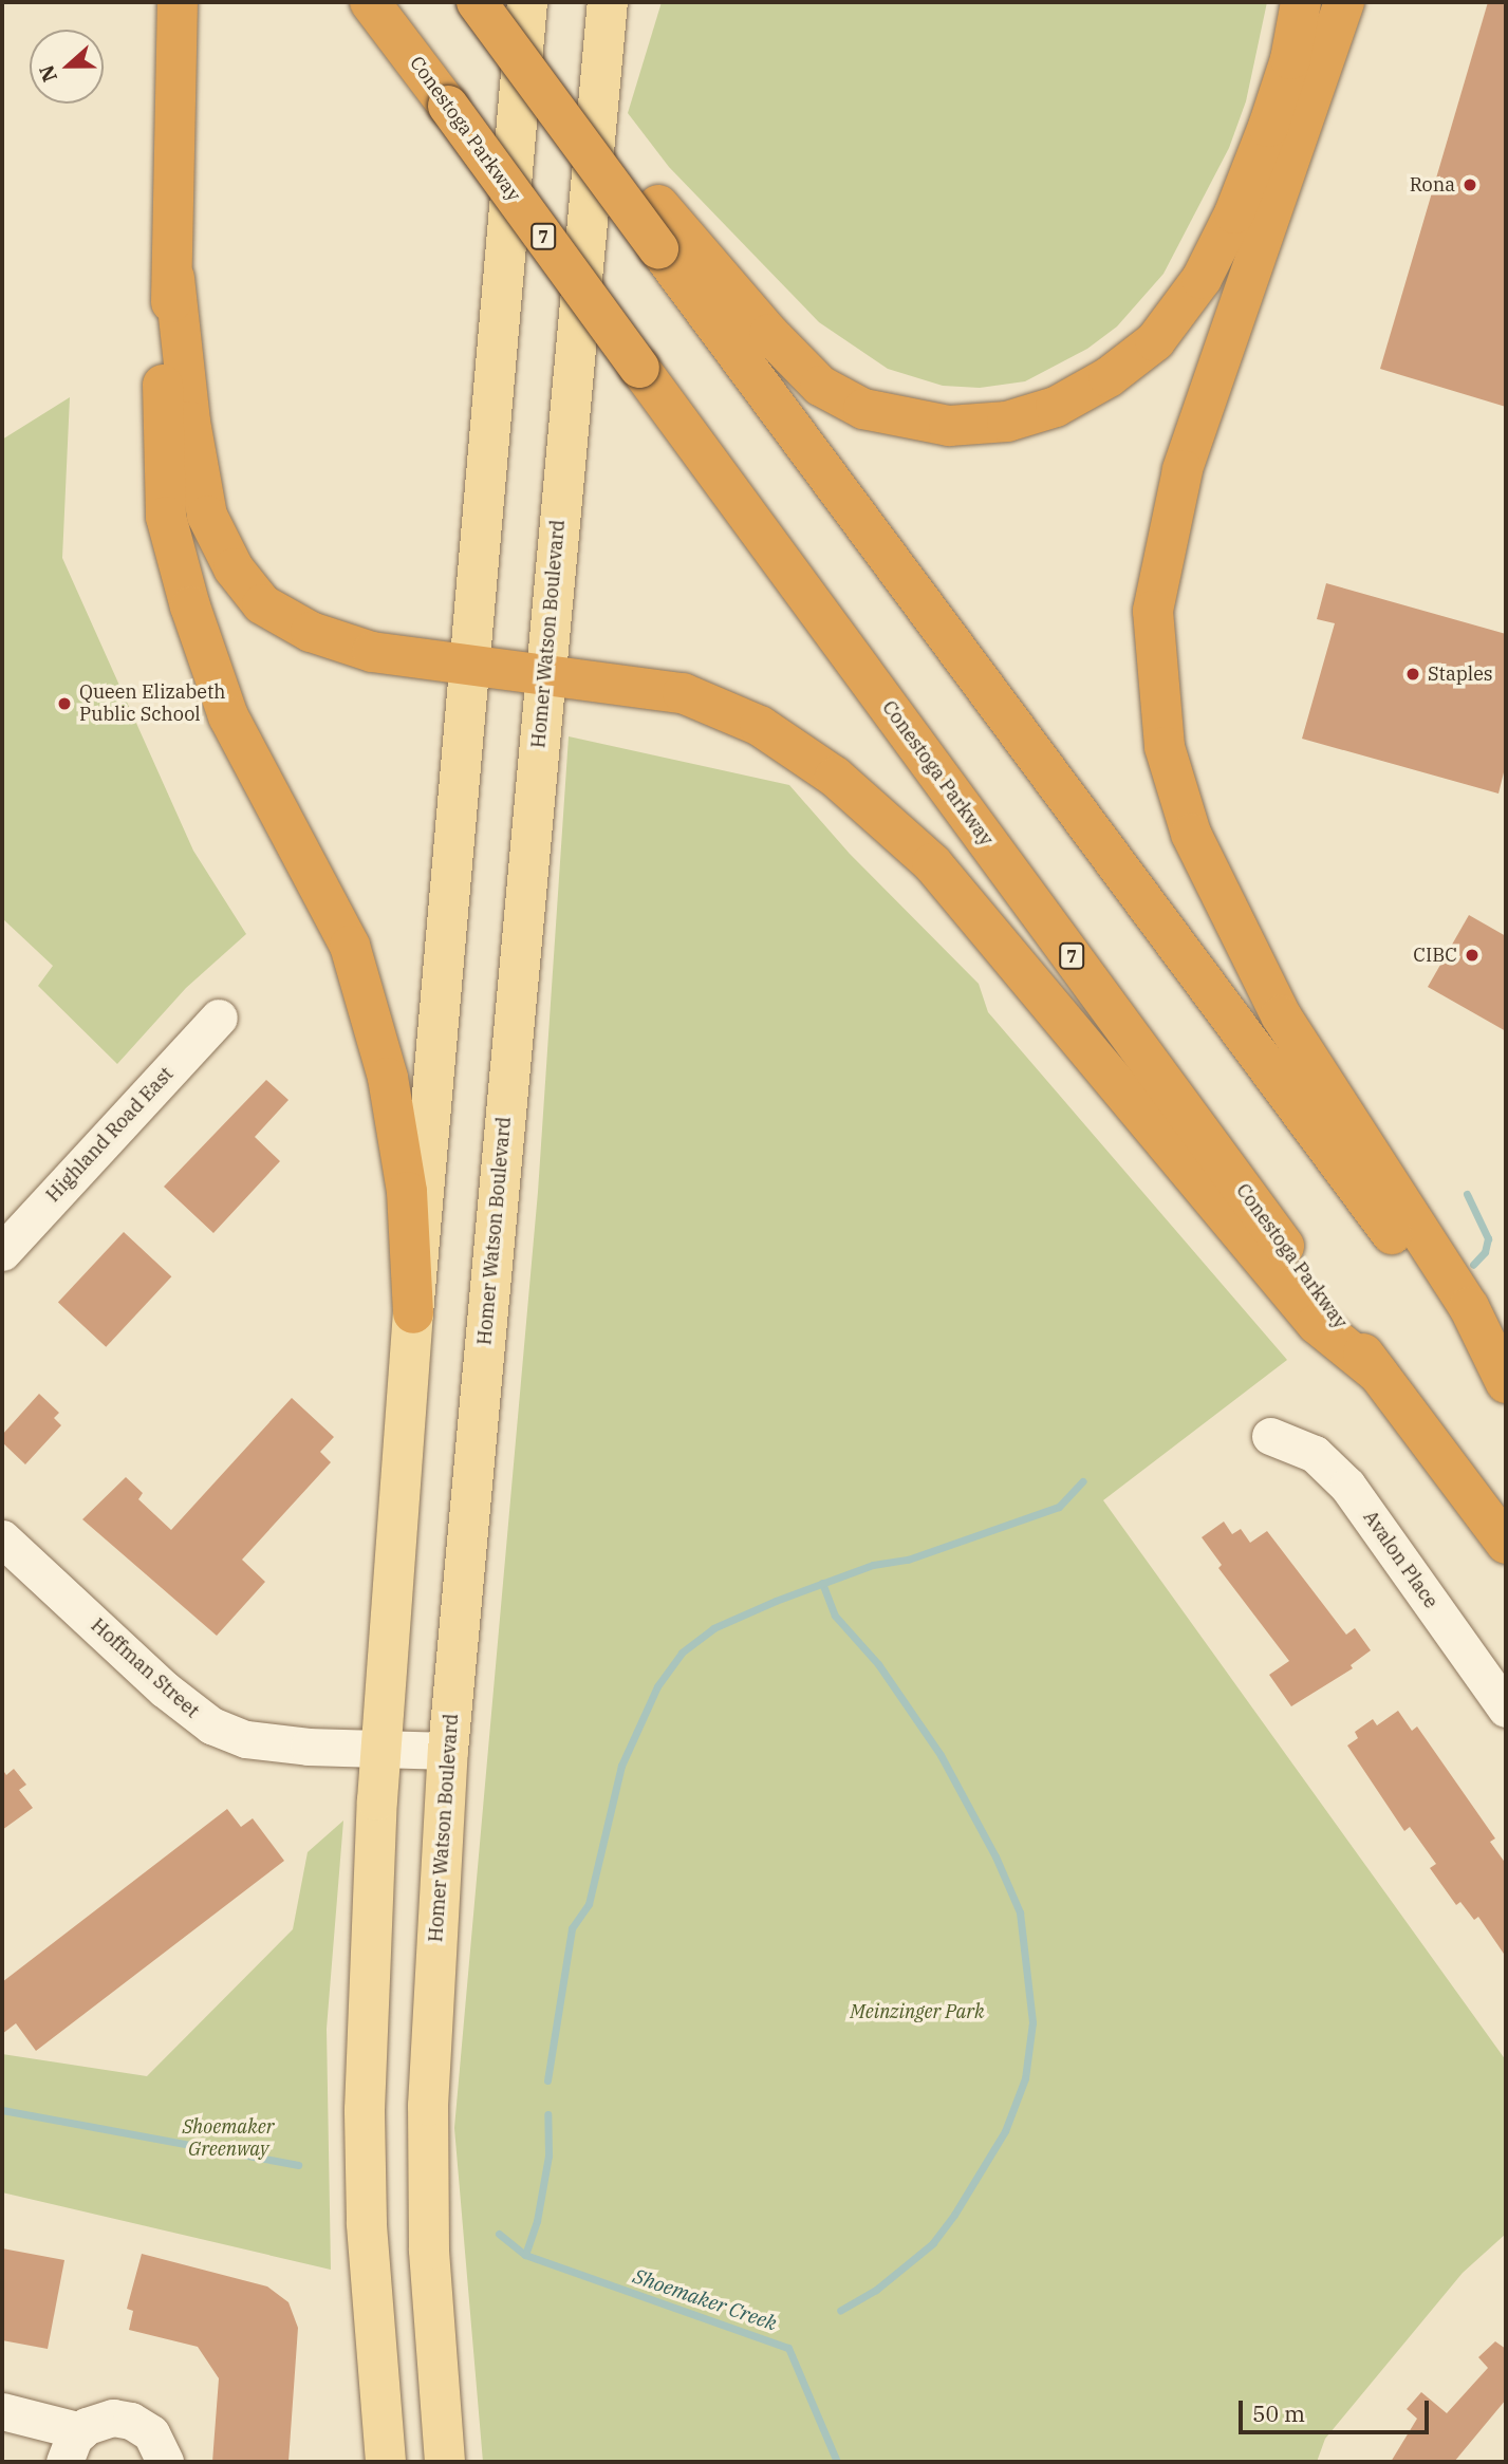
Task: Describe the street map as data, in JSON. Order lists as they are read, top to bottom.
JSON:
{
  "streets": {
    "highway": ["Conestoga Parkway", "7"],
    "main road": ["Homer Watson Boulevard"],
    "street": ["Highland Road East", "Avalon Place", "Hoffman Street"]
  },
  "crossings": [
    ["Homer Watson Boulevard", "Hoffman Street"]
  ],
  "water": ["Shoemaker Creek"],
  "parks": ["Meinzinger Park", "Shoemaker Greenway"],
  "places": [
    "Rona",
    "Staples",
    "Queen Elizabeth Public School",
    "CIBC"
  ],
  "scale_bar": "50 m",
  "north": "left"
}
